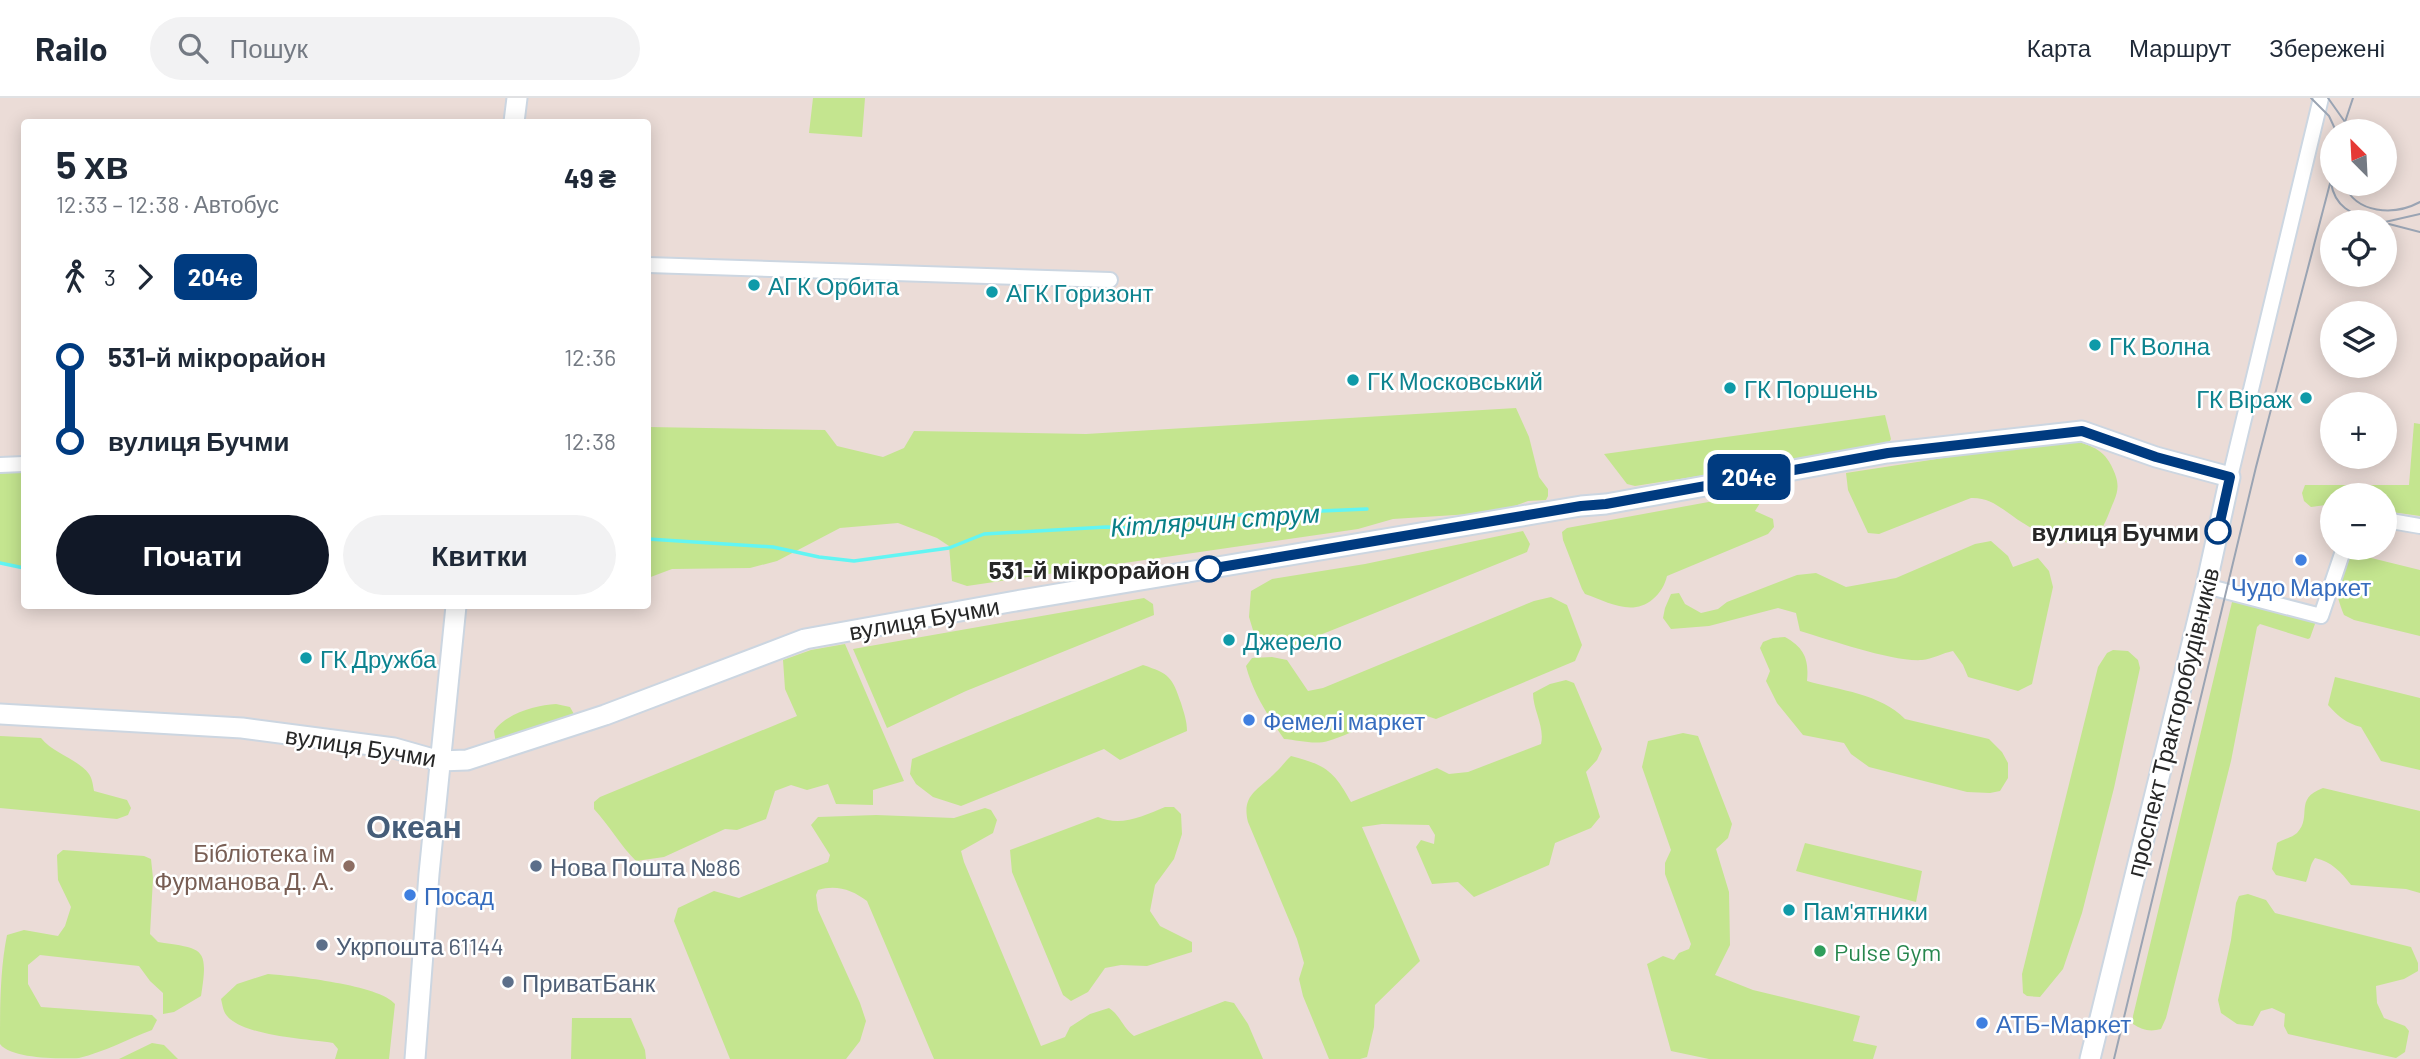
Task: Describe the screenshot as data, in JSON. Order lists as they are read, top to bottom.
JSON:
{
  "streets": {
    "street": ["вулиця Бучми", "проспект Тракторобудівників"]
  },
  "crossings": [
    ["вулиця Бучми", "проспект Тракторобудівників"]
  ],
  "districts": ["Океан"],
  "water": ["Кітлярчин струм"],
  "places": [
    "АГК Орбита",
    "АГК Горизонт",
    "ГК Волна",
    "ГК Московський",
    "ГК Поршень",
    "ГК Віраж",
    "вулиця Бучми",
    "Чудо Маркет",
    "531-й мікрорайон",
    "Джерело",
    "ГК Дружба",
    "Фемелі маркет",
    "Бібліотека iм Фурманова Д. А.",
    "Нова Пошта №86",
    "Посад",
    "Пам'ятники",
    "Укрпошта 61144",
    "Pulse Gym",
    "ПриватБанк",
    "АТБ-Маркет"
  ],
  "lines": ["bus line 204е"],
  "north": "top left",
  "page": {
    "header": "Railo",
    "search": "Пошук",
    "nav": ["Карта", "Маршрут", "Збережені"],
    "on_map": "204е",
    "map_buttons": ["+", "−"],
    "heading": ["5 хв", "12:33 – 12:38 · Автобус", "49 ₴"],
    "legs": ["3", "204е"],
    "list": [
      {
        "name": "531-й мікрорайон",
        "value": "12:36"
      },
      {
        "name": "вулиця Бучми",
        "value": "12:38"
      }
    ],
    "buttons": ["Почати", "Квитки"]
  }
}
